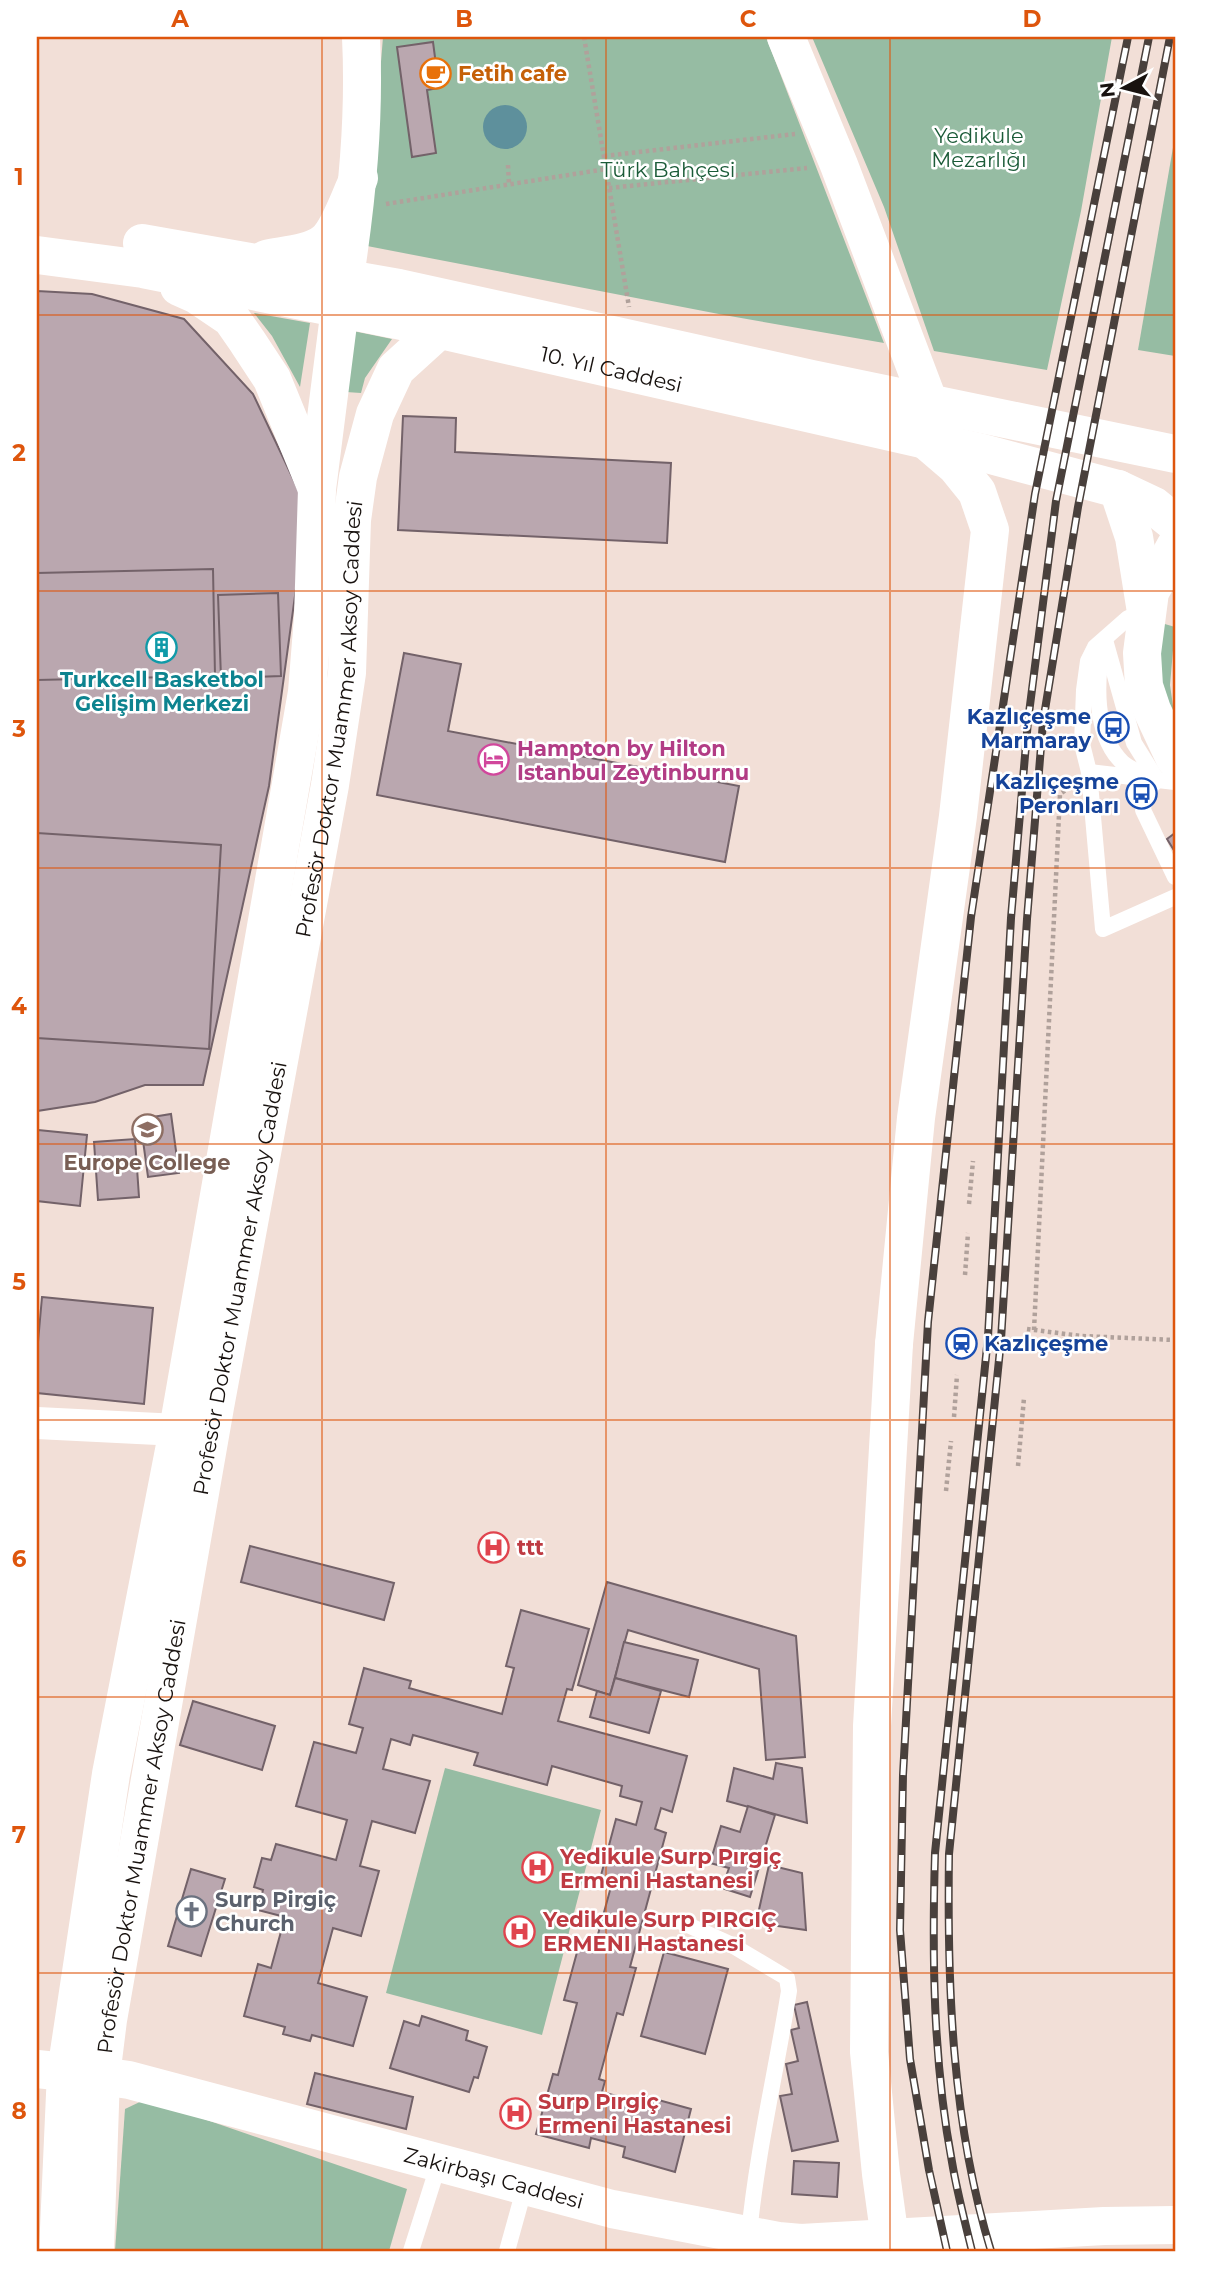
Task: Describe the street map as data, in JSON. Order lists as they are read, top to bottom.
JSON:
{
  "streets": {
    "main road": ["10. Yıl Caddesi", "Profesör Doktor Muammer Aksoy Caddesi", "Zakirbaşı Caddesi"]
  },
  "crossings": [
    ["10. Yıl Caddesi", "Profesör Doktor Muammer Aksoy Caddesi"],
    ["Profesör Doktor Muammer Aksoy Caddesi", "Zakirbaşı Caddesi"]
  ],
  "parks": ["Yedikule Mezarlığı", "Türk Bahçesi"],
  "places": {
    "cafe": ["Fetih cafe"],
    "building": ["Turkcell Basketbol Gelişim Merkezi"],
    "bus stop": ["Kazlıçeşme Marmaray", "Kazlıçeşme Peronları"],
    "hotel": ["Hampton by Hilton Istanbul Zeytinburnu"],
    "school or university": ["Europe College"],
    "station": ["Kazlıçeşme"],
    "hospital": [
      "ttt",
      "Yedikule Surp Pırgiç Ermeni Hastanesi",
      "Yedikule Surp PIRGIÇ ERMENI Hastanesi",
      "Surp Pırgiç Ermeni Hastanesi"
    ],
    "church": ["Surp Pirgiç Church"]
  },
  "north": "left",
  "grid": {
    "columns": [
      "A",
      "B",
      "C",
      "D"
    ],
    "rows": [
      "1",
      "2",
      "3",
      "4",
      "5",
      "6",
      "7",
      "8"
    ]
  }
}
